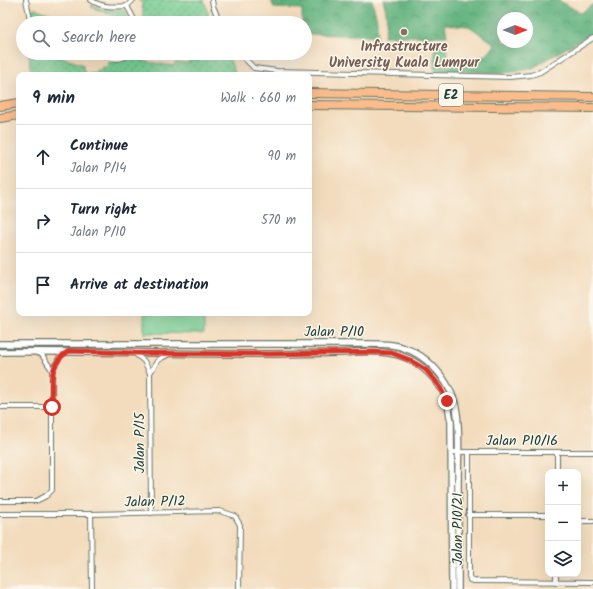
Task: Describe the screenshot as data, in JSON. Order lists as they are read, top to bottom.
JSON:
{
  "streets": {
    "highway": ["E2"],
    "street": [
      "Jalan P/10",
      "Jalan P10/16",
      "Jalan P/15",
      "Jalan P/12",
      "Jalan P10/21"
    ]
  },
  "crossings": [
    ["Jalan P/10", "Jalan P10/16"],
    ["Jalan P10/16", "Jalan P10/21"],
    ["Jalan P/15", "Jalan P/12"]
  ],
  "places": ["Infrastructure University Kuala Lumpur"],
  "north": "right",
  "page": {
    "search": "Search here",
    "heading": ["9 min", "Walk · 660 m"],
    "list": [
      ["Continue", "Jalan P/14", "90 m"],
      ["Turn right", "Jalan P/10", "570 m"],
      "Arrive at destination"
    ],
    "map_buttons": ["+", "−"]
  }
}
